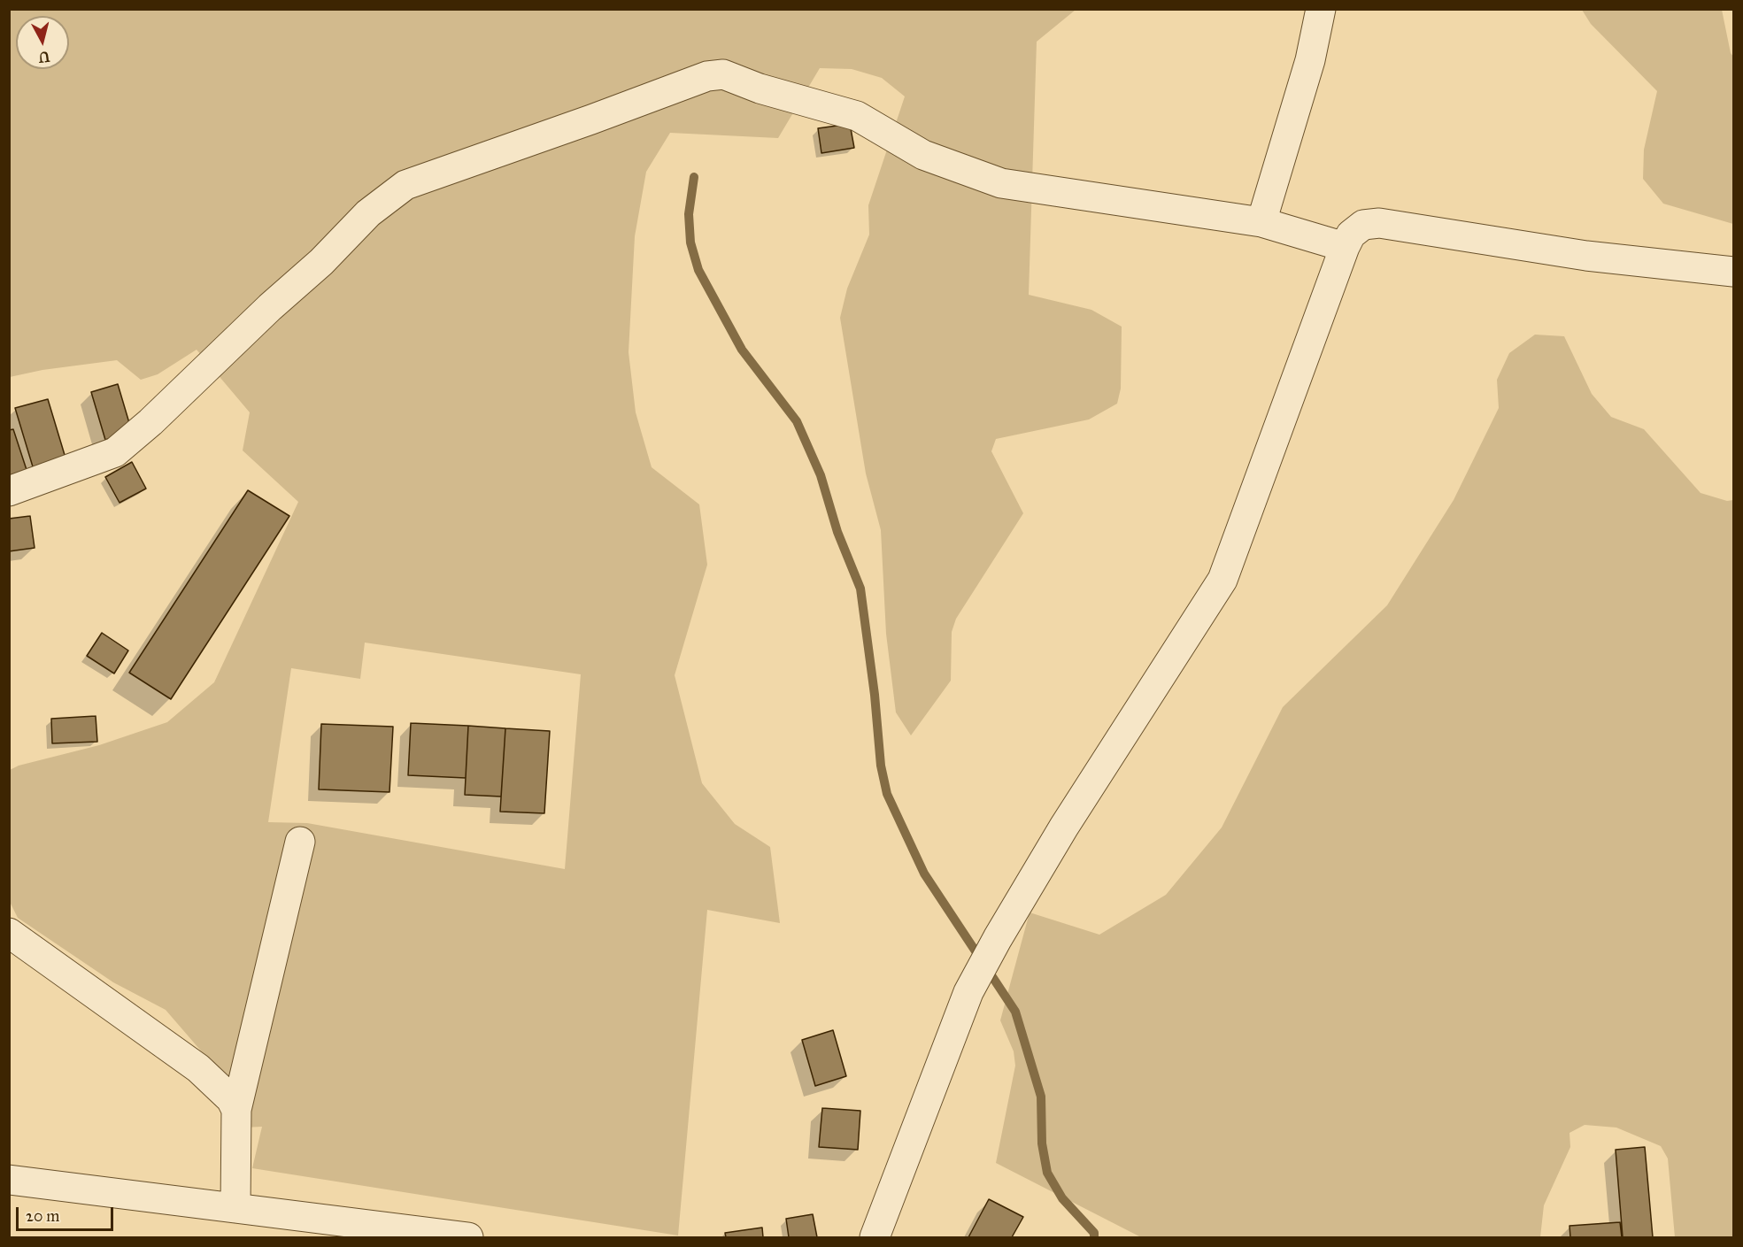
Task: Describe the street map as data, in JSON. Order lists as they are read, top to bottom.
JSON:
{
  "scale_bar": "20 m",
  "north": "bottom"
}
